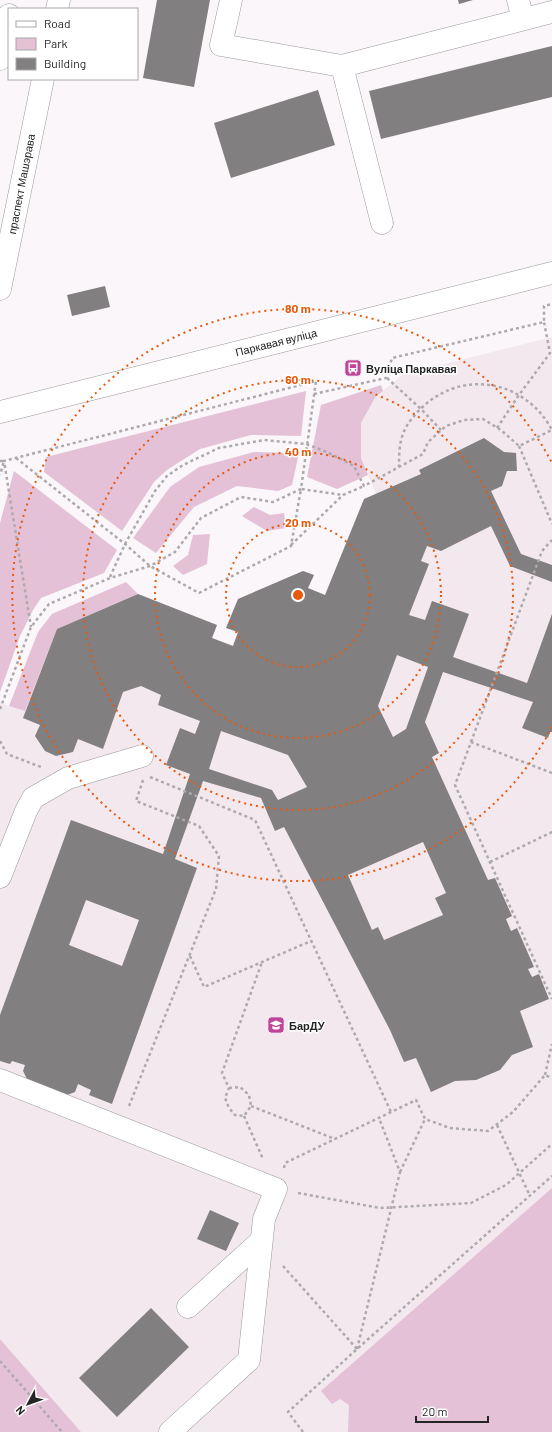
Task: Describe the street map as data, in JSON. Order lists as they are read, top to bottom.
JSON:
{
  "streets": {
    "main road": ["праспект Машэрава", "Паркавая вуліца"]
  },
  "places": {
    "bus stop": ["Вуліца Паркавая"],
    "school or university": ["БарДУ"]
  },
  "legend": ["Road", "Park", "Building"],
  "scale_bar": "20 m",
  "north": "bottom left",
  "rings": [
    "80 m",
    "60 m",
    "40 m",
    "20 m"
  ]
}
